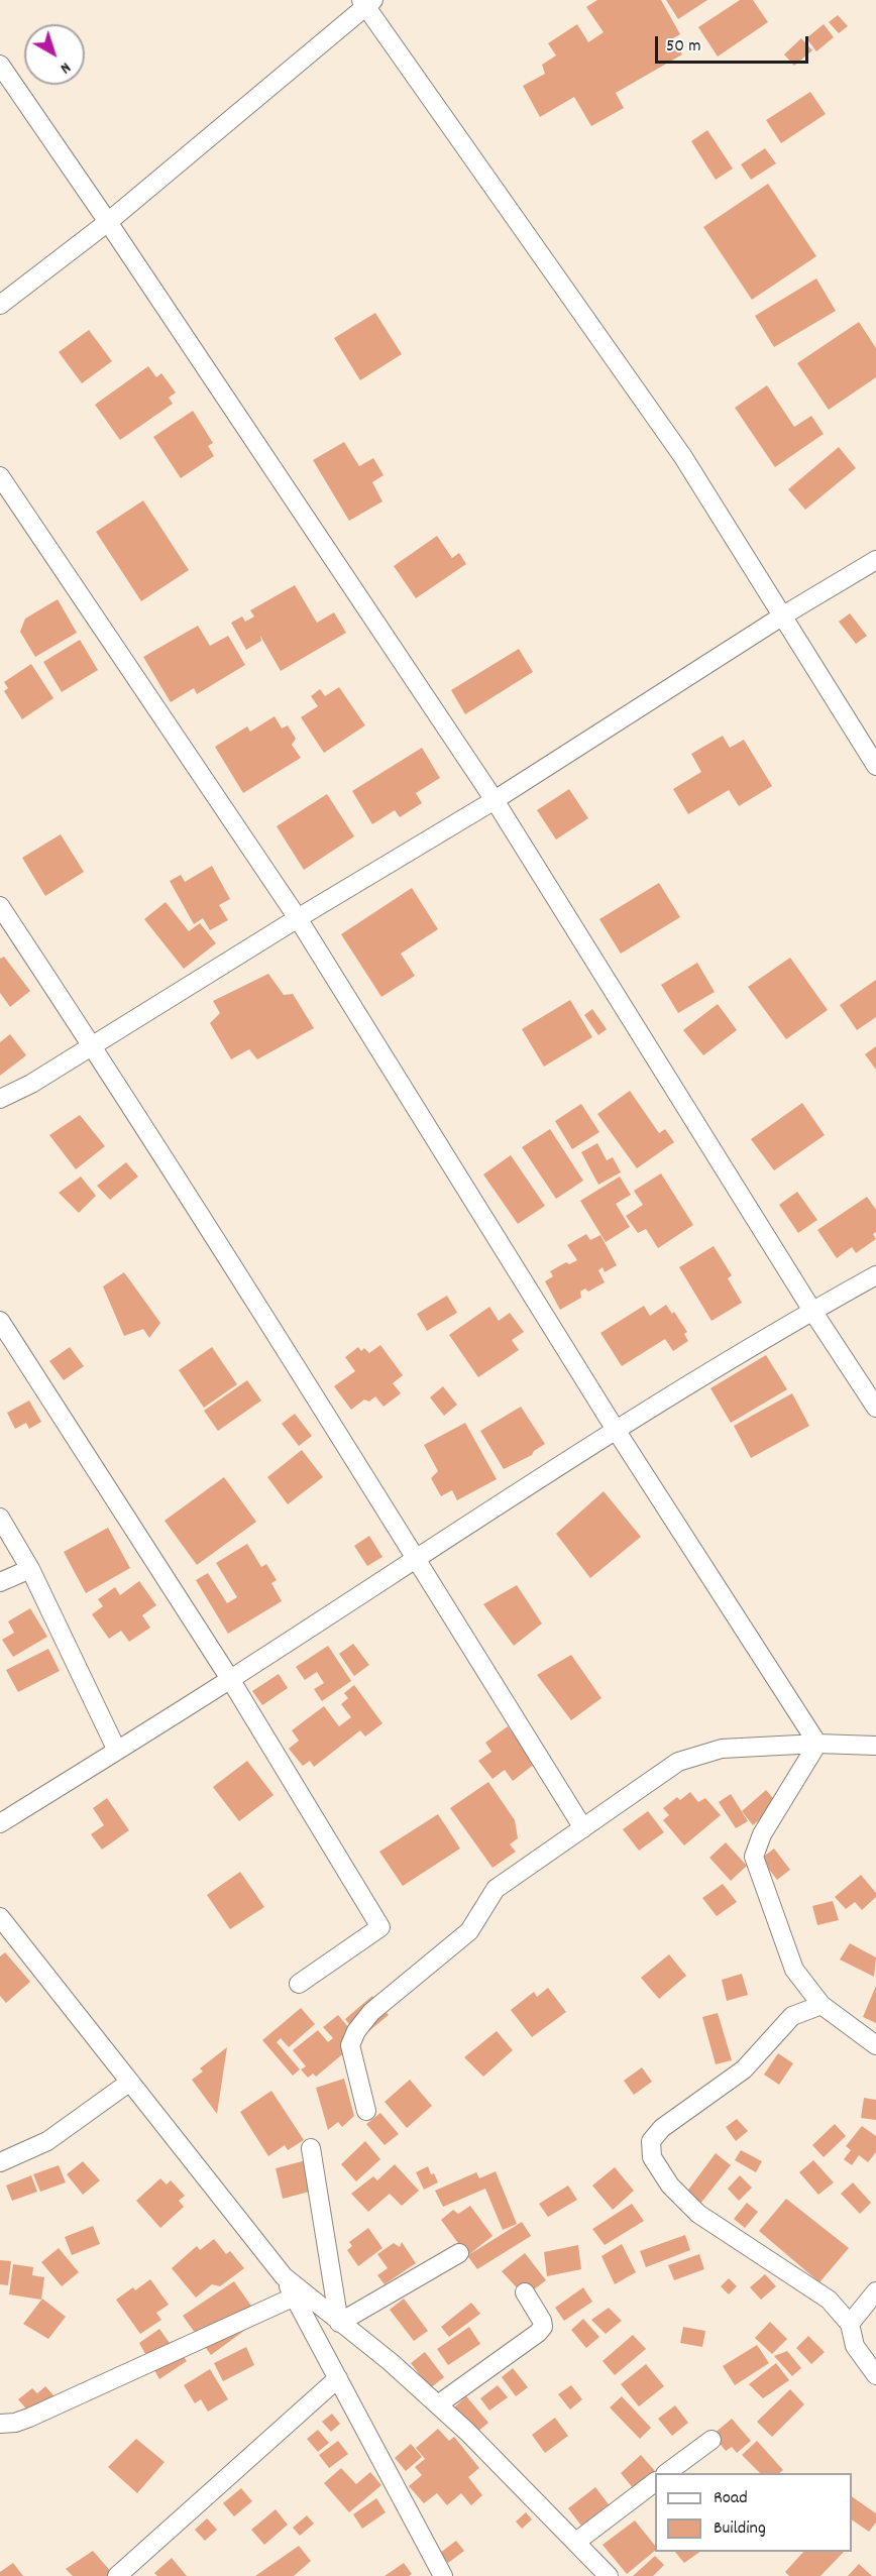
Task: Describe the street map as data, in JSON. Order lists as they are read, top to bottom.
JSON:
{
  "legend": ["Road", "Building"],
  "scale_bar": "50 m",
  "north": "bottom right"
}
